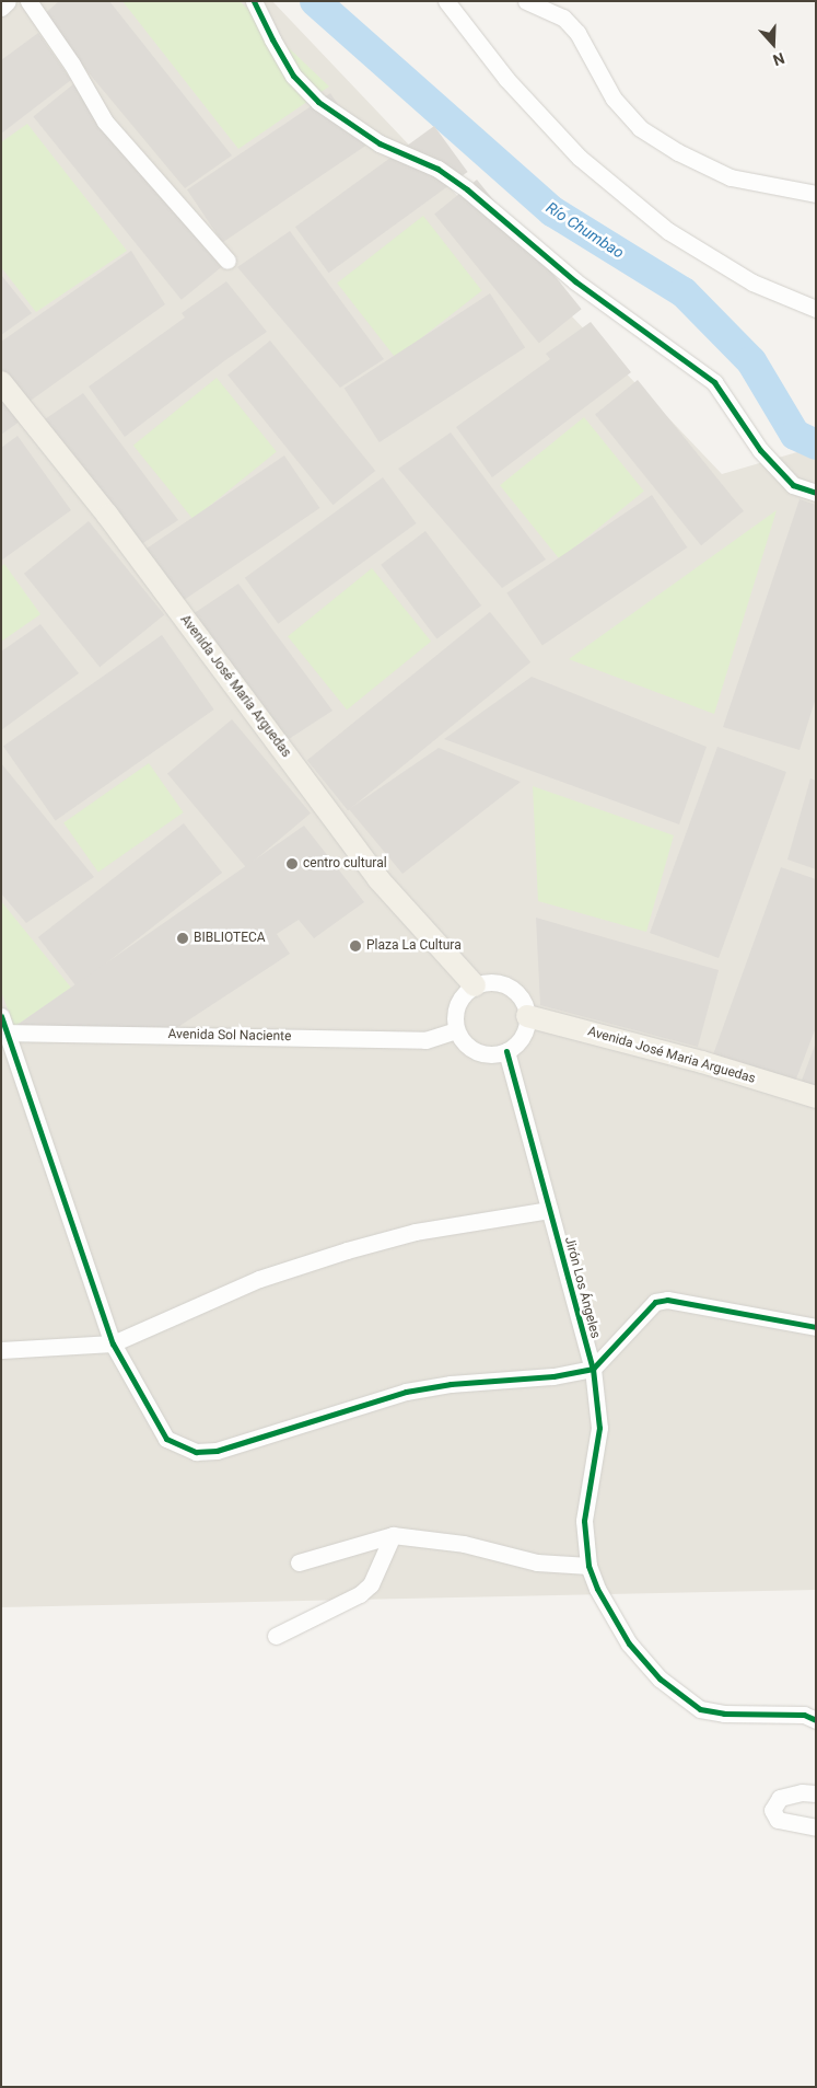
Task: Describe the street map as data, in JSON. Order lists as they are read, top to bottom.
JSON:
{
  "streets": {
    "main road": ["Avenida José Maria Arguedas"],
    "street": ["Avenida Sol Naciente", "Jirón Los Ángeles"]
  },
  "crossings": [
    ["Avenida José Maria Arguedas", "Avenida Sol Naciente"],
    ["Avenida José Maria Arguedas", "Jirón Los Ángeles"],
    ["Avenida Sol Naciente", "Jirón Los Ángeles"]
  ],
  "water": ["Río Chumbao"],
  "places": ["centro cultural", "BIBLIOTECA", "Plaza La Cultura"],
  "north": "bottom"
}
